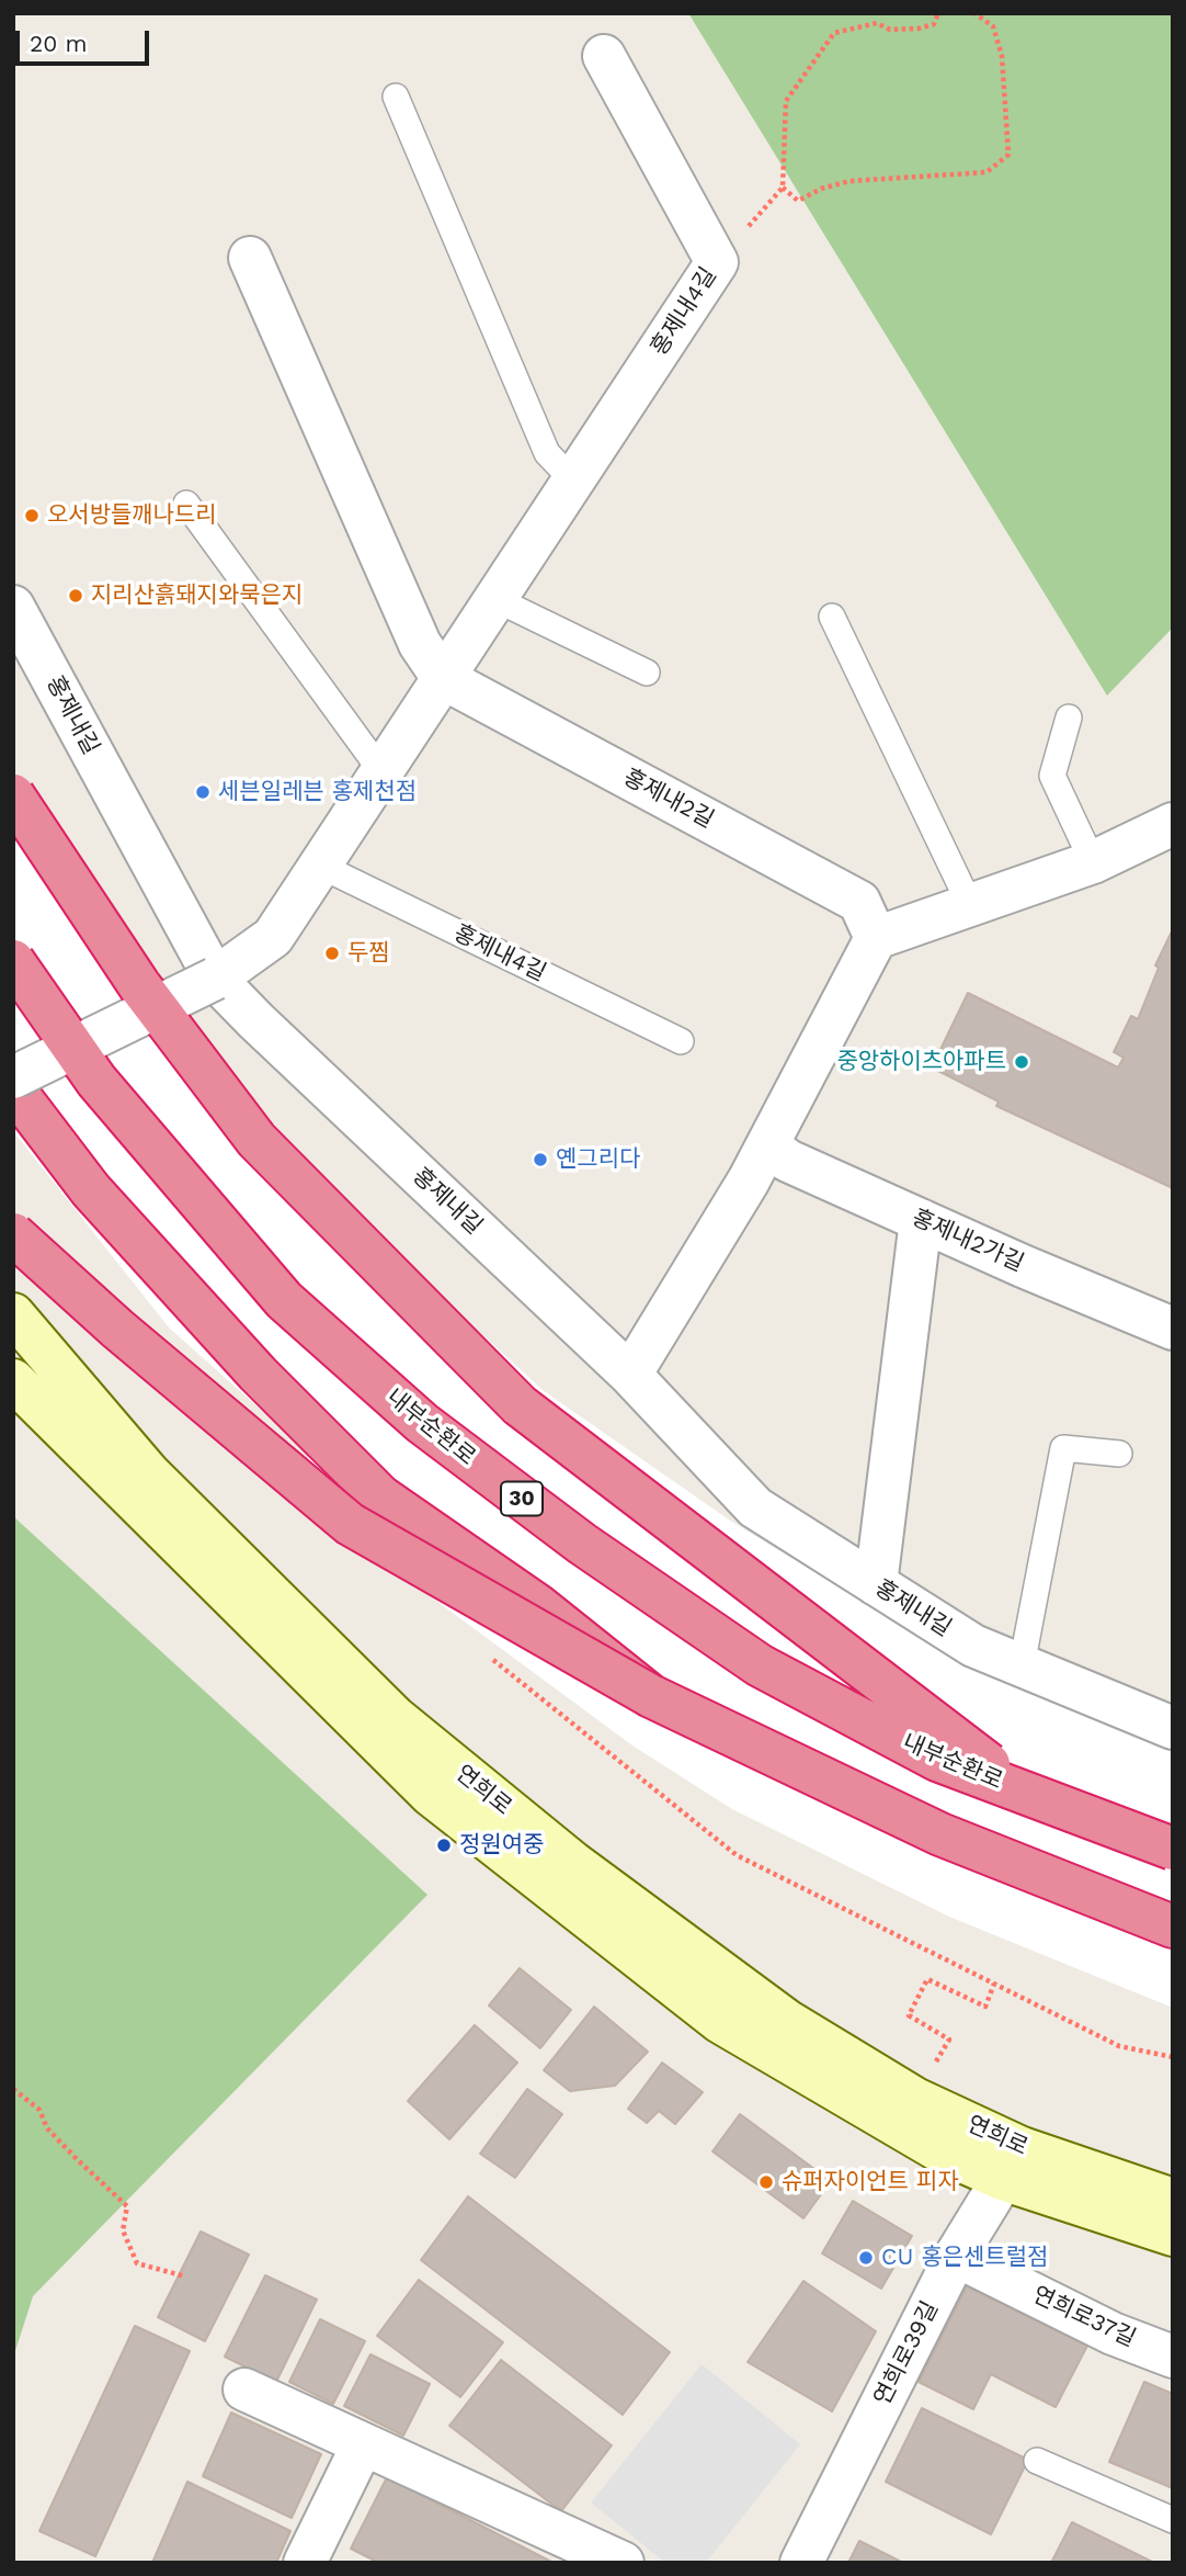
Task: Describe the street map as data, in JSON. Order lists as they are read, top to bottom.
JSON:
{
  "streets": {
    "highway": ["내부순환로", "30"],
    "main road": ["연희로"],
    "street": [
      "홍제내4길",
      "홍제내길",
      "홍제내2길",
      "홍제내2가길",
      "연희로37길",
      "연희로39길"
    ]
  },
  "crossings": [
    ["홍제내4길", "홍제내길"],
    ["홍제내4길", "홍제내2길"],
    ["연희로", "연희로39길"],
    ["연희로37길", "연희로39길"]
  ],
  "places": [
    "오서방들깨나드리",
    "지리산흙돼지와묵은지",
    "세븐일레븐 홍제천점",
    "두찜",
    "중앙하이츠아파트",
    "옌그리다",
    "정원여중",
    "슈퍼자이언트 피자",
    "CU 홍은센트럴점"
  ],
  "scale_bar": "20 m"
}
